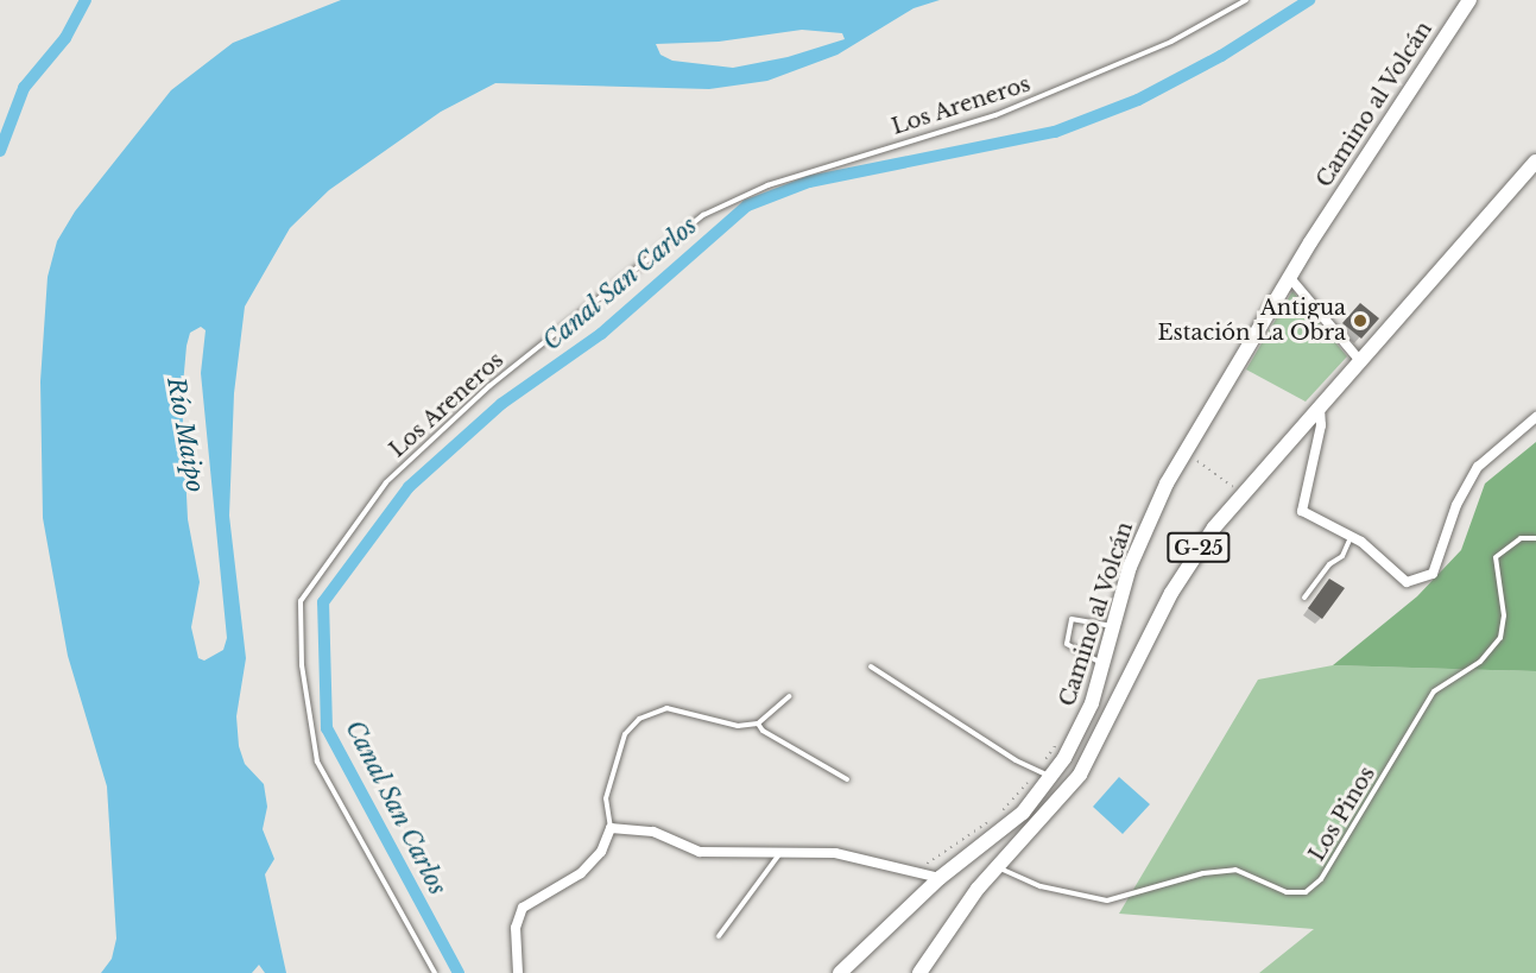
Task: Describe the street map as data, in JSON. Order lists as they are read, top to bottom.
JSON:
{
  "streets": {
    "main road": ["Camino al Volcán", "G-25"],
    "lane": ["Los Areneros", "Los Pinos"]
  },
  "crossings": [
    ["G-25", "Los Pinos"]
  ],
  "water": ["Canal San Carlos", "Río Maipo"],
  "places": ["Antigua Estación La Obra"]
}
